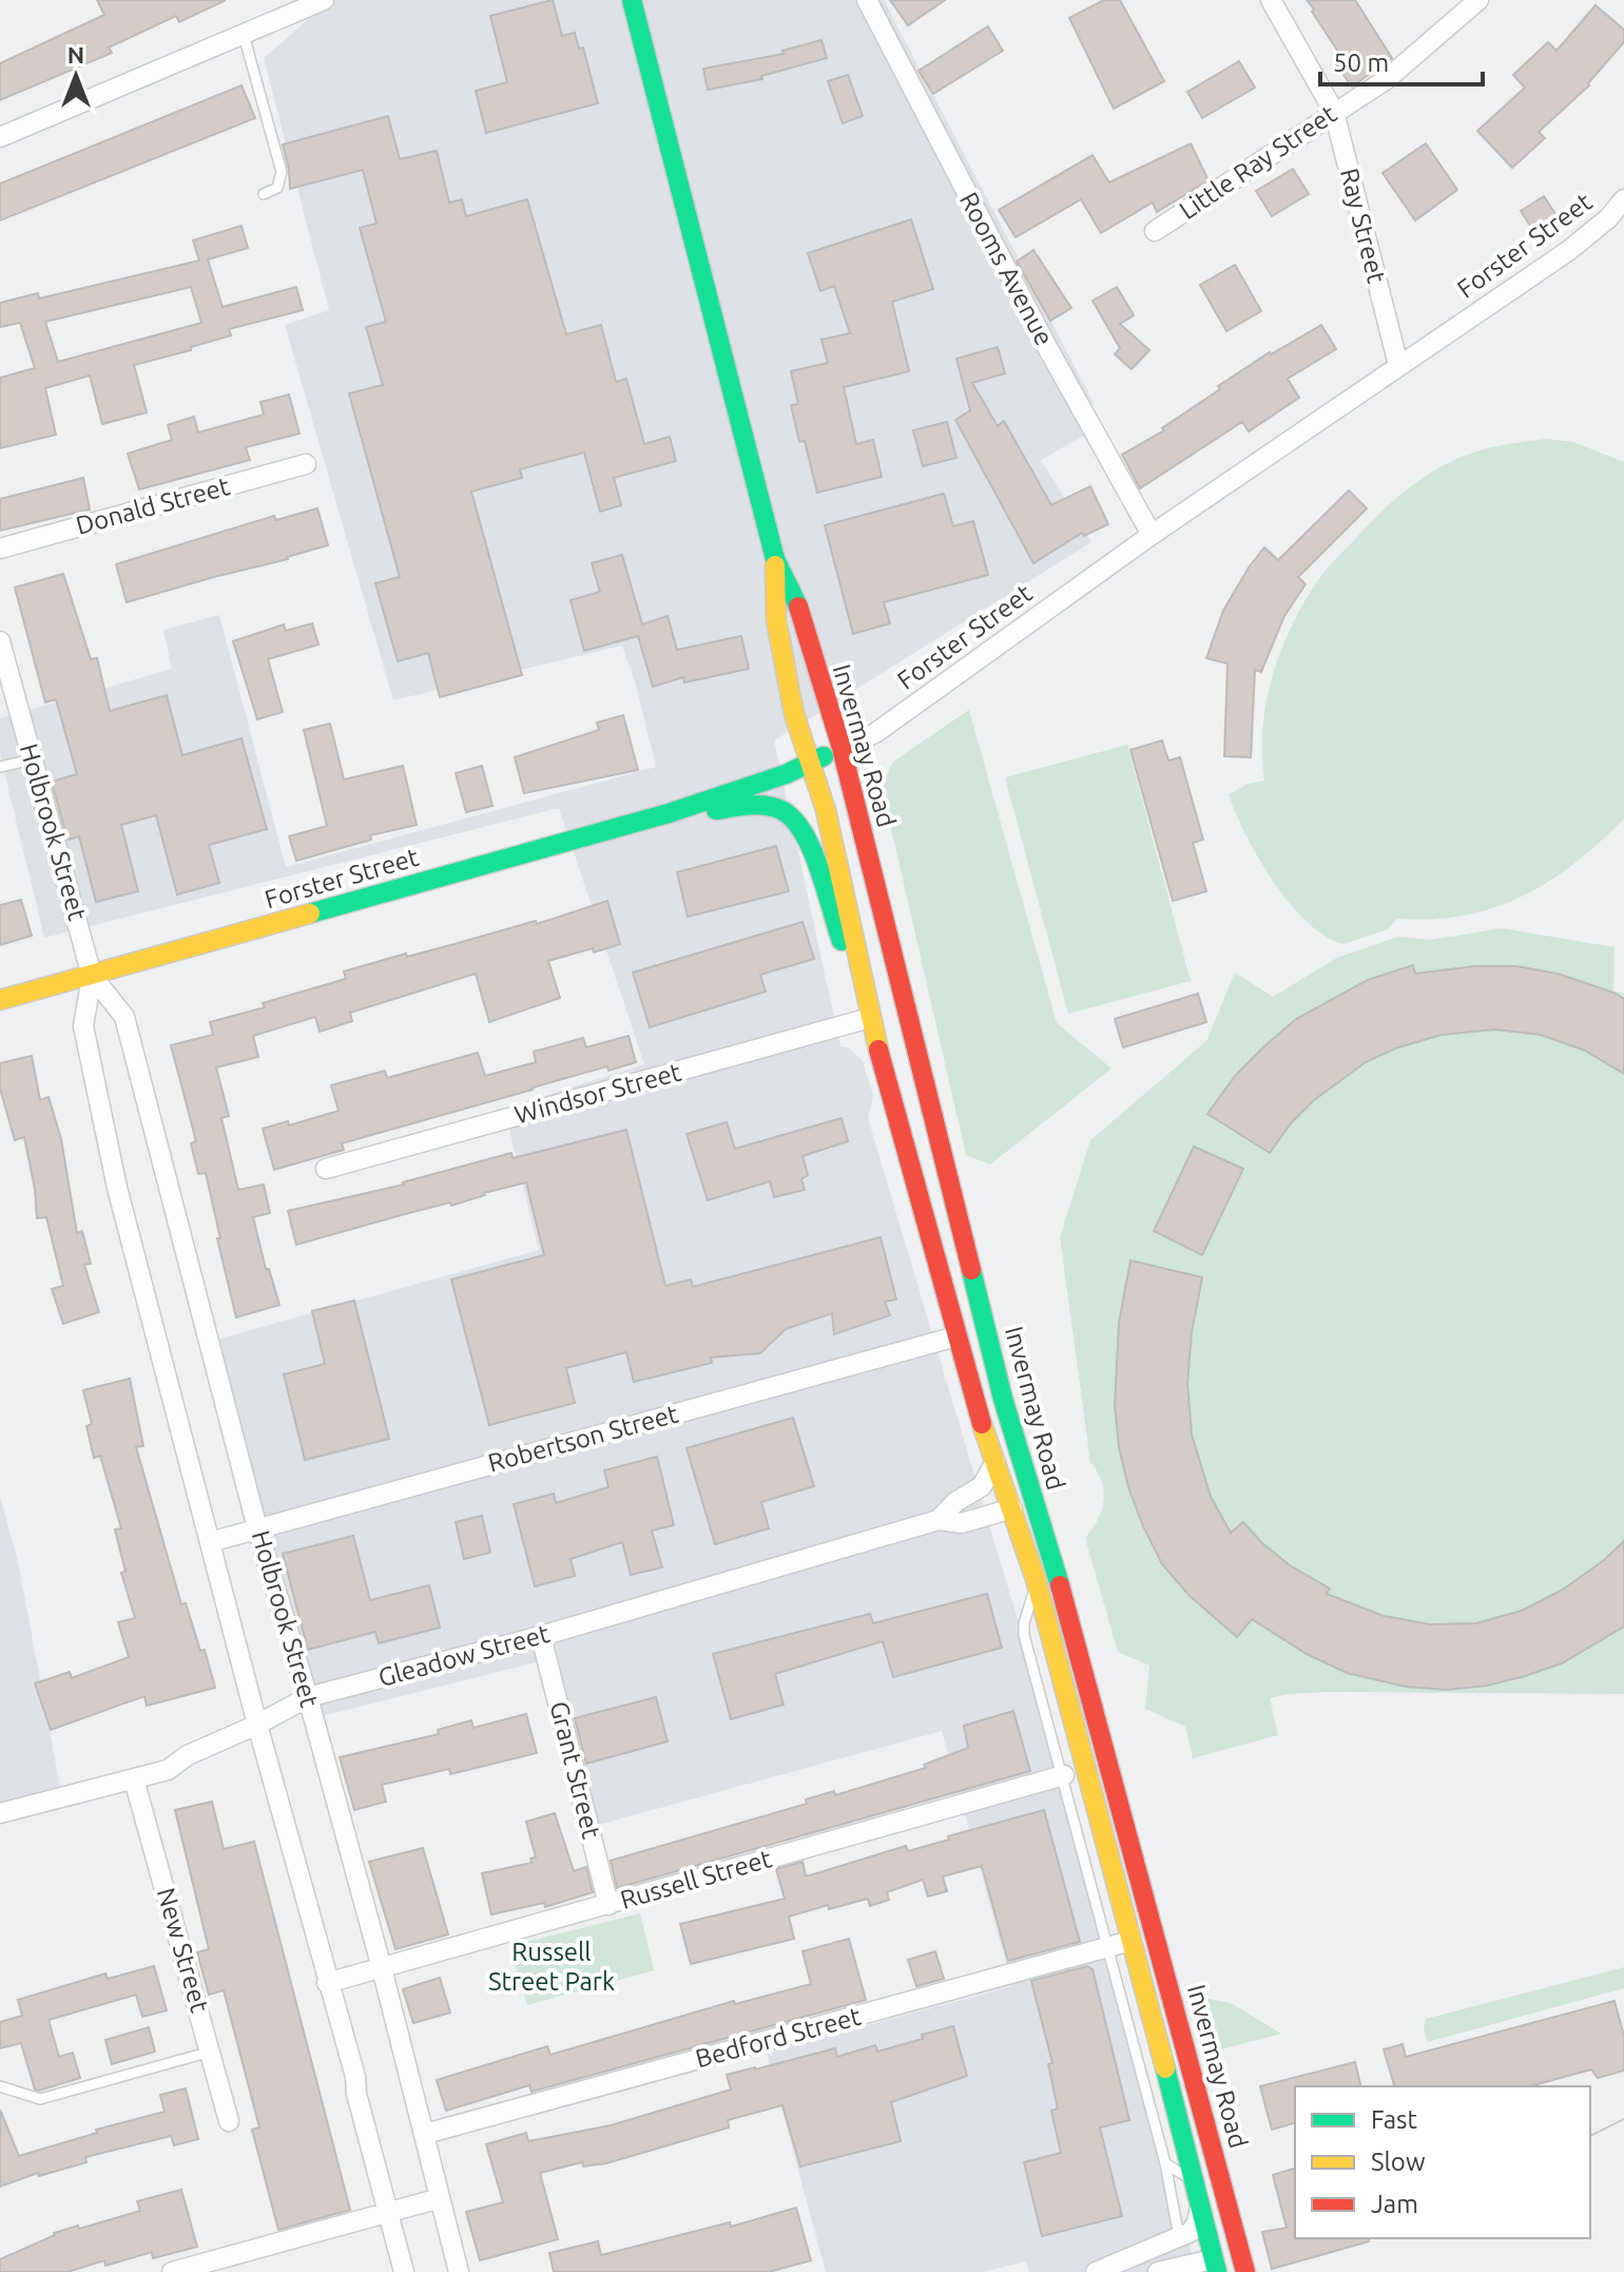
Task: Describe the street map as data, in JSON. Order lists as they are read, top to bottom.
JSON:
{
  "streets": {
    "main road": ["Forster Street", "Invermay Road"],
    "street": [
      "Little Ray Street",
      "Ray Street",
      "Rooms Avenue",
      "Donald Street",
      "Holbrook Street",
      "Windsor Street",
      "Robertson Street",
      "Gleadow Street",
      "Grant Street",
      "Russell Street",
      "New Street",
      "Bedford Street"
    ]
  },
  "crossings": [
    ["Little Ray Street", "Ray Street"],
    ["Ray Street", "Forster Street"],
    ["Forster Street", "Rooms Avenue"],
    ["Forster Street", "Invermay Road"],
    ["Forster Street", "Holbrook Street"],
    ["Invermay Road", "Windsor Street"],
    ["Invermay Road", "Robertson Street"],
    ["Invermay Road", "Gleadow Street"],
    ["Invermay Road", "Bedford Street"],
    ["Holbrook Street", "Robertson Street"],
    ["Holbrook Street", "Gleadow Street"],
    ["Holbrook Street", "Russell Street"],
    ["Holbrook Street", "Bedford Street"],
    ["Gleadow Street", "Grant Street"],
    ["Gleadow Street", "New Street"],
    ["Grant Street", "Russell Street"]
  ],
  "parks": ["Russell Street Park"],
  "legend": ["Fast", "Slow", "Jam"],
  "scale_bar": "50 m",
  "north": "top"
}
